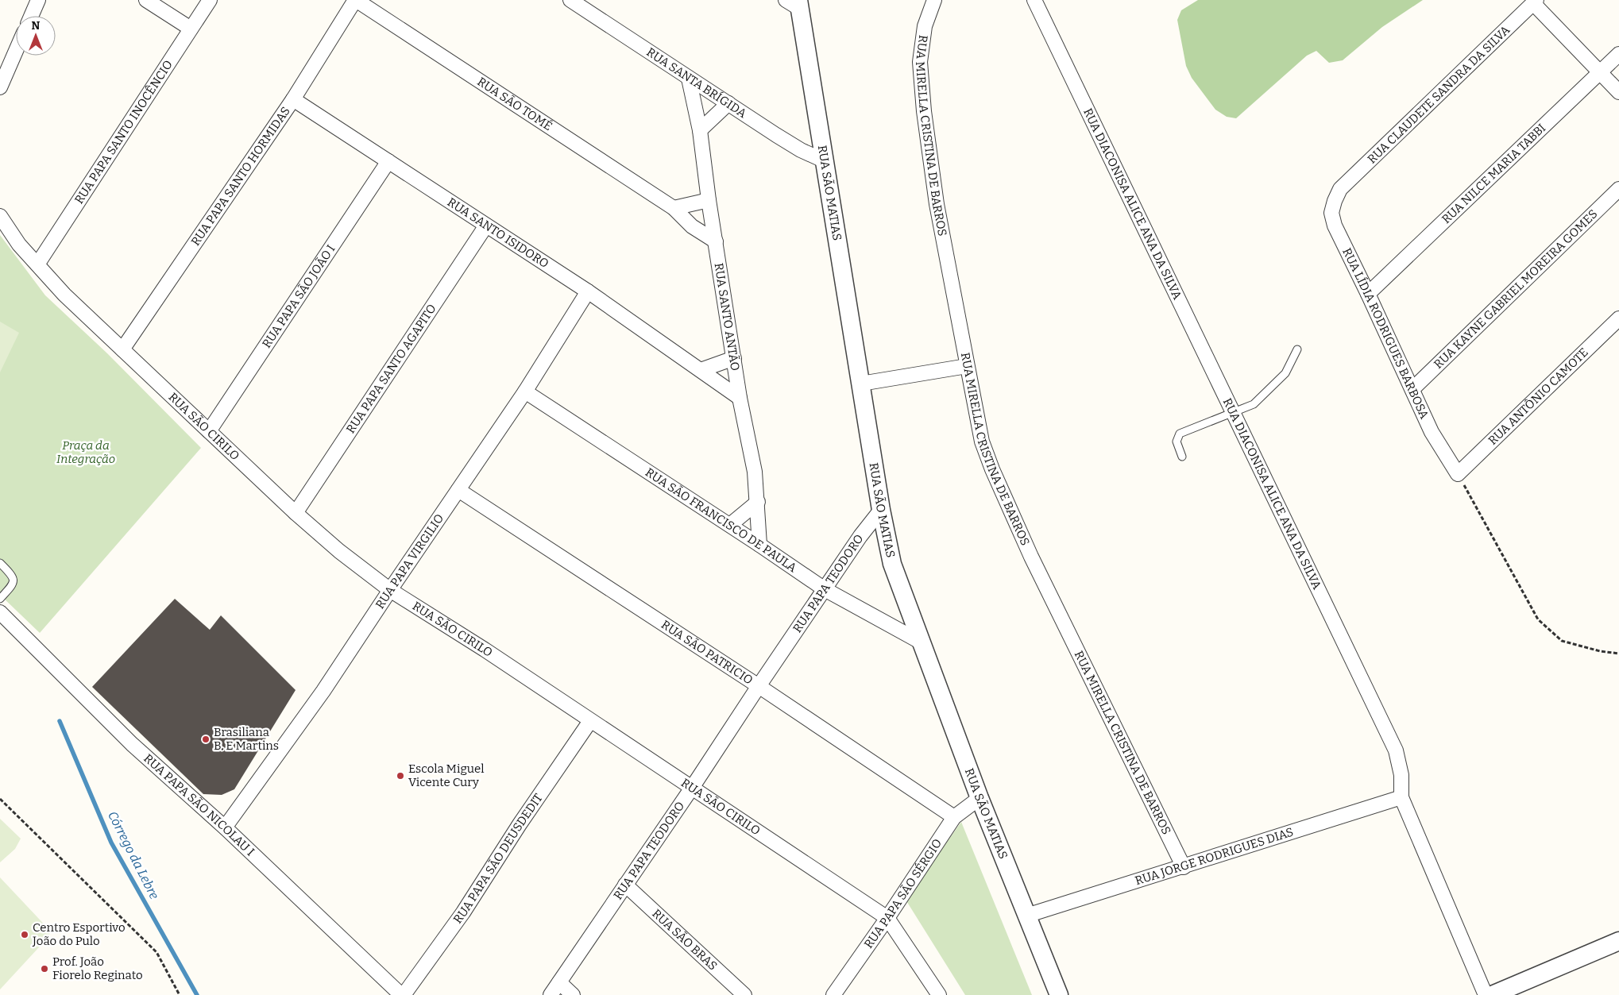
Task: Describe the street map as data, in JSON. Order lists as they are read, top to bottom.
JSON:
{
  "streets": {
    "street": [
      "RUA SANTA BRÍGIDA",
      "RUA CLAUDETE SANDRA DA SILVA",
      "RUA SÃO TOMÉ",
      "RUA PAPA SANTO INOCÊNCIO",
      "RUA MIRELLA CRISTINA DE BARROS",
      "RUA NILCE MARIA TABBI",
      "RUA PAPA SANTO HORMIDAS",
      "RUA SÃO MATIAS",
      "RUA DIACONISA ALICE ANA DA SILVA",
      "RUA SANTO ISIDORO",
      "RUA KAYNE GABRIEL MOREIRA GOMES",
      "RUA PAPA SÃO JOÃO I",
      "RUA SANTO ANTÃO",
      "RUA LÍDIA RODRIGUES BARBOSA",
      "RUA PAPA SANTO AGAPITO",
      "RUA ANTÔNIO CAMOTE",
      "RUA SÃO CIRILO",
      "RUA SÃO FRANCISCO DE PAULA",
      "RUA PAPA VIRGILIO",
      "RUA PAPA TEODORO",
      "RUA SÃO PATRICIO",
      "RUA PAPA SÃO NICOLAU I",
      "RUA JORGE RODRIGUES DIAS",
      "RUA PAPA SÃO DEUSDEDIT",
      "RUA PAPA SÃO SÉRGIO",
      "RUA SÃO BRAS"
    ]
  },
  "crossings": [
    ["RUA SANTA BRÍGIDA", "RUA SÃO MATIAS"],
    ["RUA SANTA BRÍGIDA", "RUA SANTO ANTÃO"],
    ["RUA CLAUDETE SANDRA DA SILVA", "RUA LÍDIA RODRIGUES BARBOSA"],
    ["RUA SÃO TOMÉ", "RUA PAPA SANTO HORMIDAS"],
    ["RUA SÃO TOMÉ", "RUA SANTO ANTÃO"],
    ["RUA PAPA SANTO INOCÊNCIO", "RUA SÃO CIRILO"],
    ["RUA MIRELLA CRISTINA DE BARROS", "RUA JORGE RODRIGUES DIAS"],
    ["RUA NILCE MARIA TABBI", "RUA LÍDIA RODRIGUES BARBOSA"],
    ["RUA PAPA SANTO HORMIDAS", "RUA SANTO ISIDORO"],
    ["RUA PAPA SANTO HORMIDAS", "RUA SÃO CIRILO"],
    ["RUA SÃO MATIAS", "RUA SÃO FRANCISCO DE PAULA"],
    ["RUA SÃO MATIAS", "RUA PAPA TEODORO"],
    ["RUA SÃO MATIAS", "RUA JORGE RODRIGUES DIAS"],
    ["RUA SÃO MATIAS", "RUA PAPA SÃO SÉRGIO"],
    ["RUA DIACONISA ALICE ANA DA SILVA", "RUA JORGE RODRIGUES DIAS"],
    ["RUA SANTO ISIDORO", "RUA PAPA SÃO JOÃO I"],
    ["RUA SANTO ISIDORO", "RUA SANTO ANTÃO"],
    ["RUA SANTO ISIDORO", "RUA PAPA SANTO AGAPITO"],
    ["RUA SANTO ISIDORO", "RUA PAPA VIRGILIO"],
    ["RUA KAYNE GABRIEL MOREIRA GOMES", "RUA LÍDIA RODRIGUES BARBOSA"],
    ["RUA PAPA SÃO JOÃO I", "RUA SÃO CIRILO"],
    ["RUA SANTO ANTÃO", "RUA SÃO FRANCISCO DE PAULA"],
    ["RUA LÍDIA RODRIGUES BARBOSA", "RUA ANTÔNIO CAMOTE"],
    ["RUA PAPA SANTO AGAPITO", "RUA SÃO CIRILO"],
    ["RUA SÃO CIRILO", "RUA PAPA VIRGILIO"],
    ["RUA SÃO CIRILO", "RUA PAPA TEODORO"],
    ["RUA SÃO CIRILO", "RUA PAPA SÃO DEUSDEDIT"],
    ["RUA SÃO CIRILO", "RUA PAPA SÃO SÉRGIO"],
    ["RUA SÃO FRANCISCO DE PAULA", "RUA PAPA VIRGILIO"],
    ["RUA SÃO FRANCISCO DE PAULA", "RUA PAPA TEODORO"],
    ["RUA PAPA VIRGILIO", "RUA SÃO PATRICIO"],
    ["RUA PAPA VIRGILIO", "RUA PAPA SÃO NICOLAU I"],
    ["RUA PAPA TEODORO", "RUA SÃO PATRICIO"],
    ["RUA PAPA TEODORO", "RUA SÃO BRAS"],
    ["RUA SÃO PATRICIO", "RUA PAPA SÃO SÉRGIO"],
    ["RUA PAPA SÃO NICOLAU I", "RUA PAPA SÃO DEUSDEDIT"]
  ],
  "water": ["Córrego da Lebre"],
  "parks": ["Praça da Integração"],
  "places": [
    "Brasiliana B. E Martins",
    "Escola Miguel Vicente Cury",
    "Centro Esportivo João do Pulo",
    "Prof. João Fiorelo Reginato"
  ],
  "north": "top"
}
